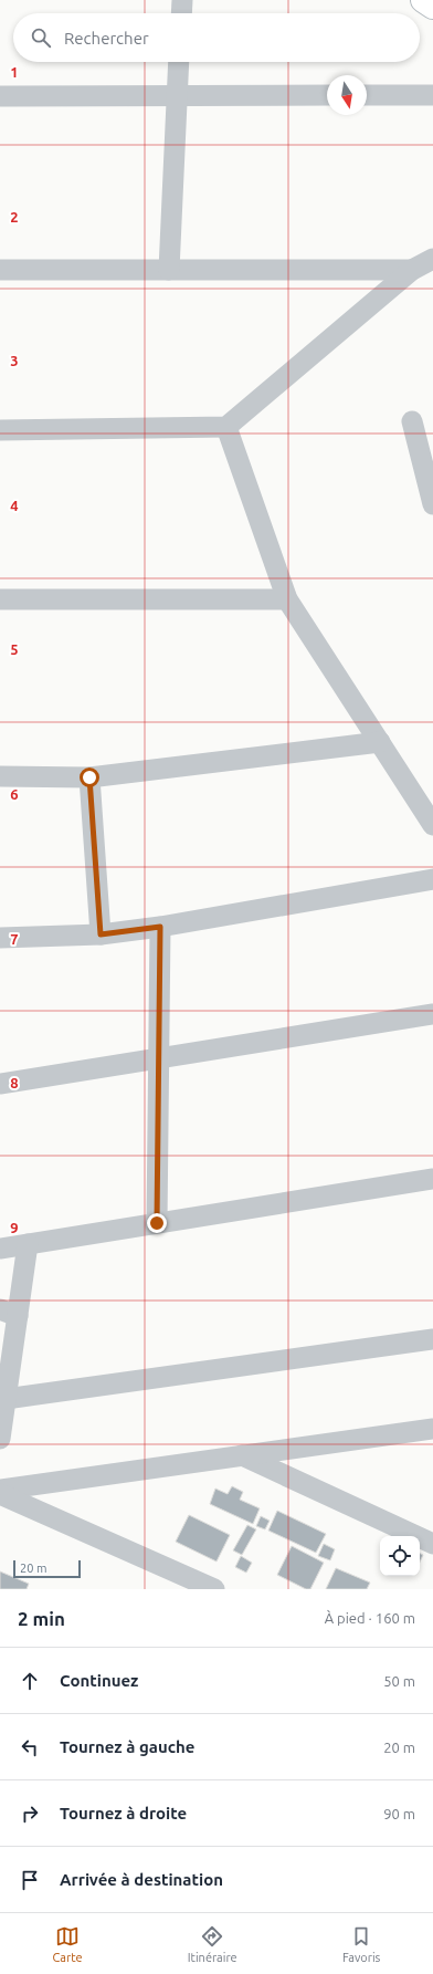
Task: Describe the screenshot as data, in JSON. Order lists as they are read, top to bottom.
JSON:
{
  "scale_bar": "20 m",
  "north": "bottom",
  "page": {
    "search": "Rechercher",
    "scale": "20 m",
    "heading": ["2 min", "À pied · 160 m"],
    "list": [
      ["Continuez", "50 m"],
      ["Tournez à gauche", "20 m"],
      ["Tournez à droite", "90 m"],
      "Arrivée à destination"
    ],
    "nav": ["Carte", "Itinéraire", "Favoris"]
  },
  "grid": {
    "rows": [
      "1",
      "2",
      "3",
      "4",
      "5",
      "6",
      "7",
      "8",
      "9"
    ]
  }
}
